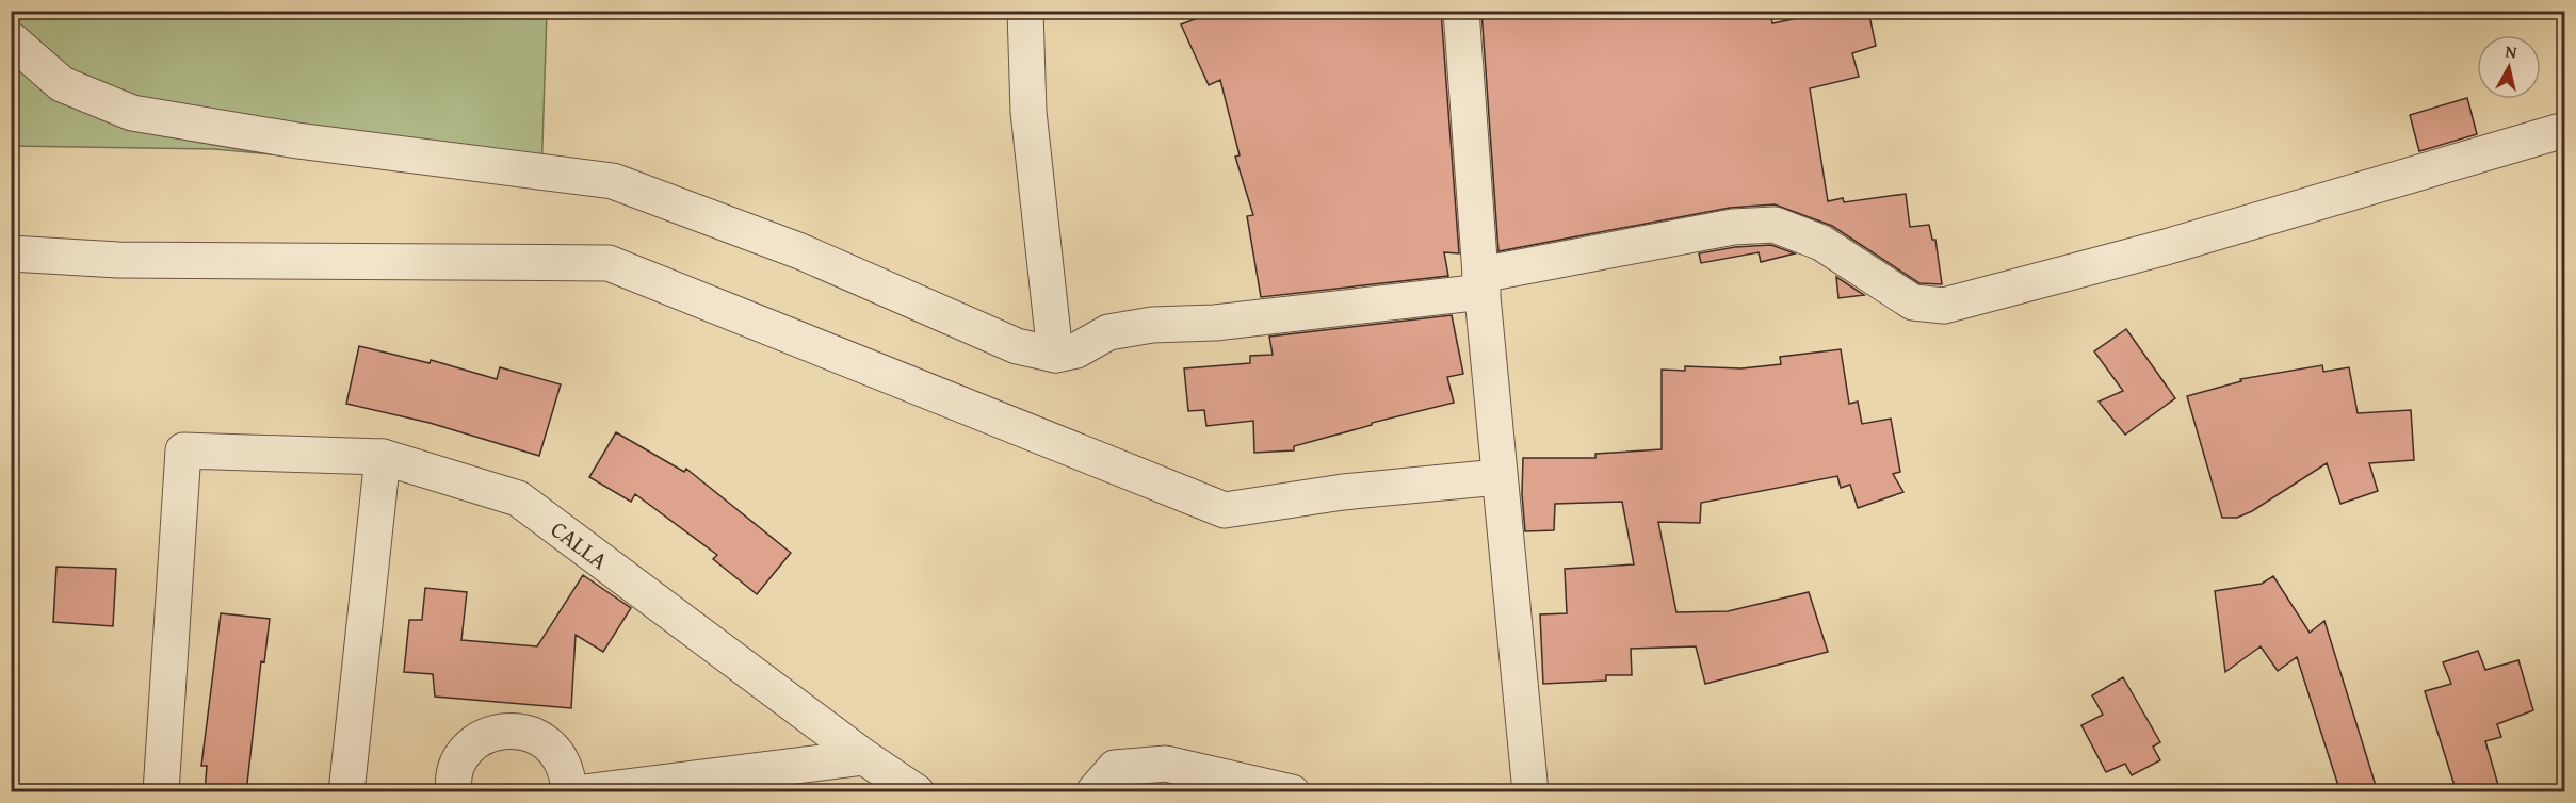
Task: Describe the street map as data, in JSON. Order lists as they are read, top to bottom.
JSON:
{
  "streets": {
    "street": ["CALLA"]
  },
  "north": "top"
}
